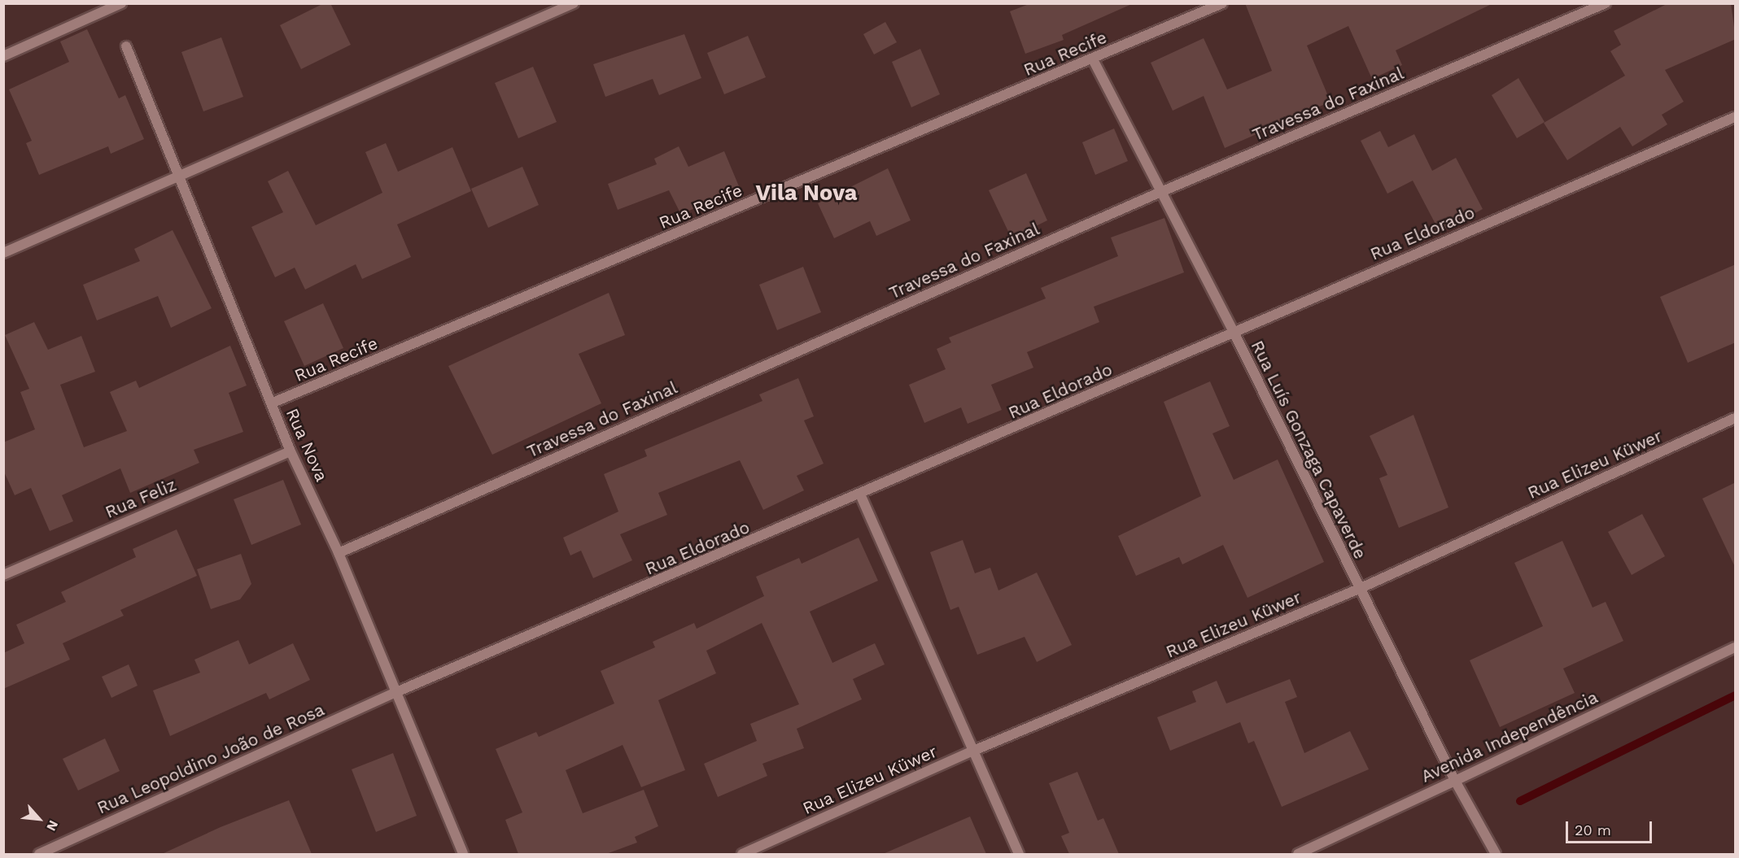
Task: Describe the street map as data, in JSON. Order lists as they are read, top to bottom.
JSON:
{
  "streets": {
    "street": [
      "Rua Recife",
      "Travessa do Faxinal",
      "Rua Eldorado",
      "Rua Nova",
      "Rua Luís Gonzaga Capaverde",
      "Rua Elizeu Küwer",
      "Rua Feliz",
      "Avenida Independência",
      "Rua Leopoldino João de Rosa"
    ]
  },
  "crossings": [
    ["Rua Recife", "Rua Nova"],
    ["Rua Recife", "Rua Luís Gonzaga Capaverde"],
    ["Travessa do Faxinal", "Rua Nova"],
    ["Travessa do Faxinal", "Rua Luís Gonzaga Capaverde"],
    ["Rua Eldorado", "Rua Nova"],
    ["Rua Eldorado", "Rua Luís Gonzaga Capaverde"],
    ["Rua Eldorado", "Rua Leopoldino João de Rosa"],
    ["Rua Nova", "Rua Feliz"],
    ["Rua Nova", "Rua Leopoldino João de Rosa"],
    ["Rua Luís Gonzaga Capaverde", "Rua Elizeu Küwer"],
    ["Rua Luís Gonzaga Capaverde", "Avenida Independência"]
  ],
  "districts": ["Vila Nova"],
  "scale_bar": "20 m",
  "north": "bottom right"
}
